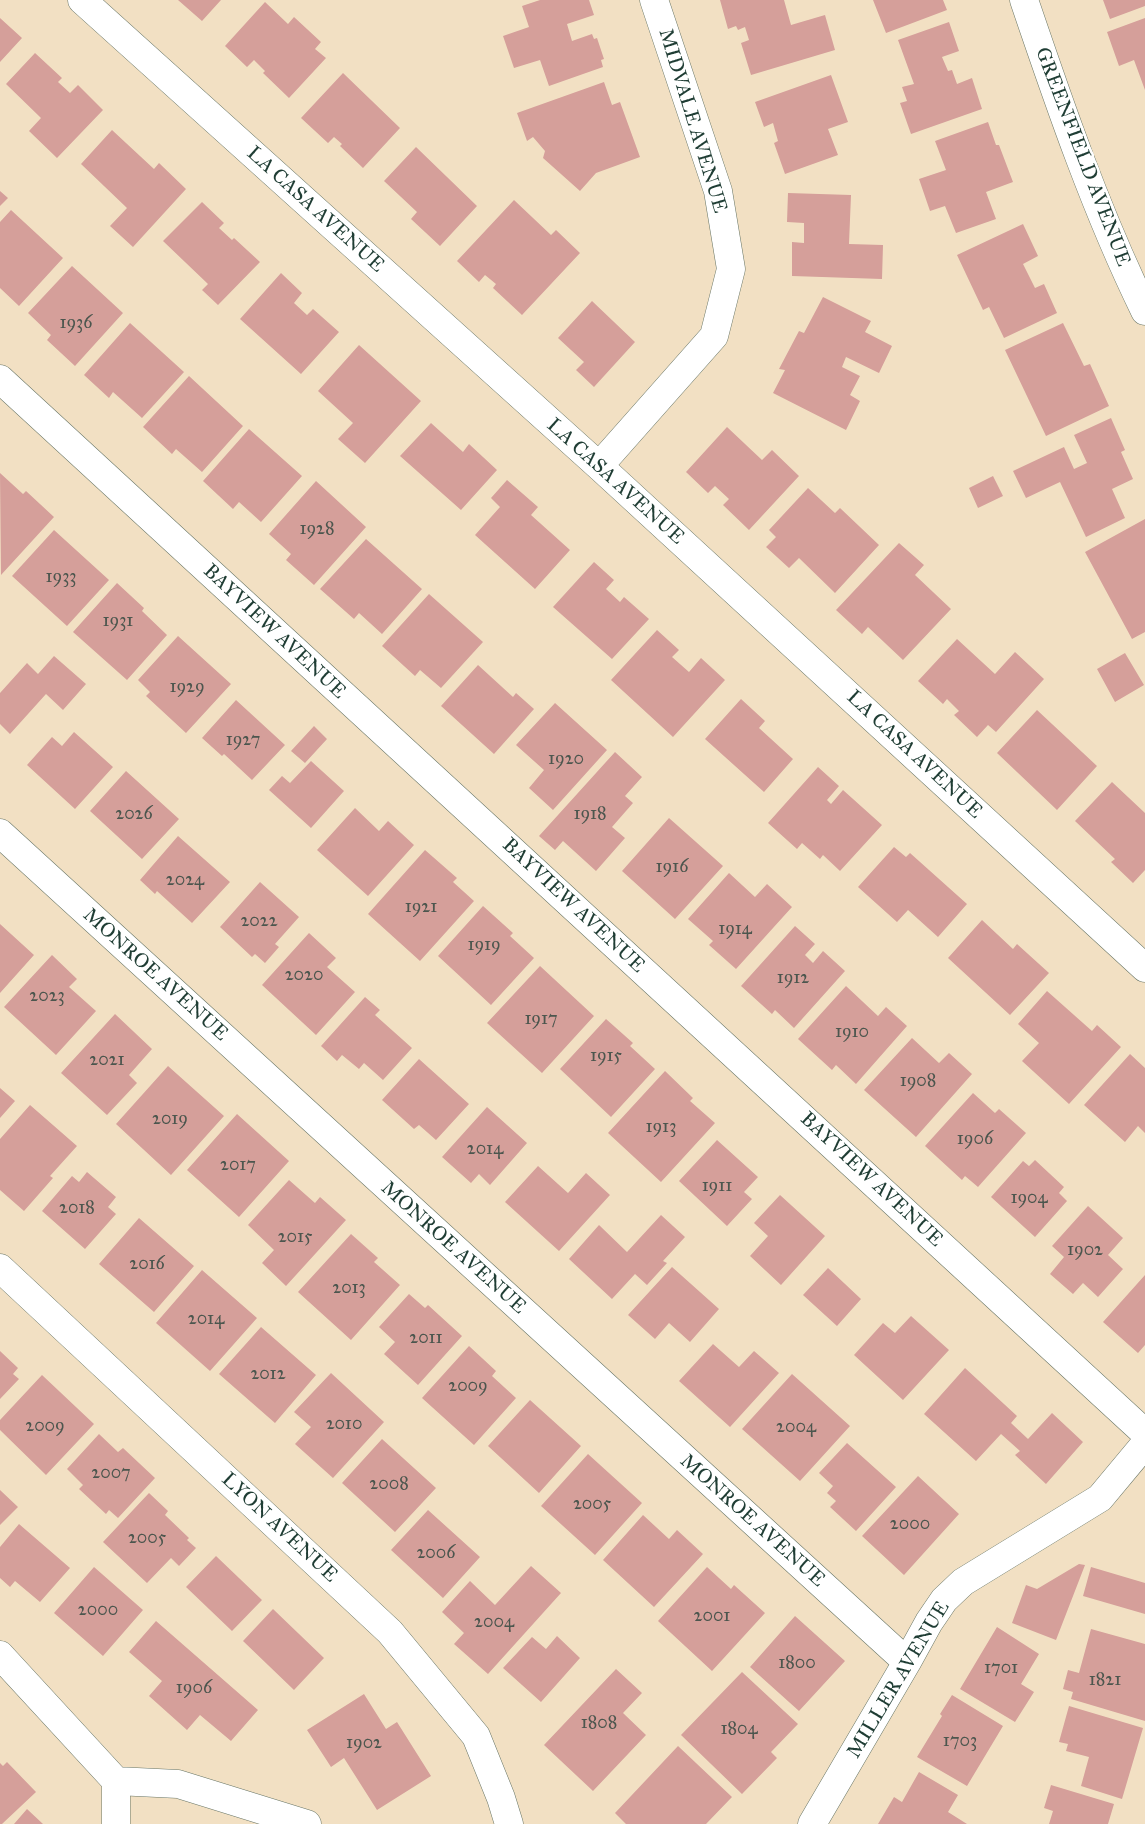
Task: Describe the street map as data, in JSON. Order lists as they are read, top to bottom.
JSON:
{
  "streets": {
    "street": [
      "MIDVALE AVENUE",
      "GREENFIELD AVENUE",
      "LA CASA AVENUE",
      "BAYVIEW AVENUE",
      "MONROE AVENUE",
      "LYON AVENUE",
      "MILLER AVENUE"
    ]
  },
  "crossings": [
    ["MIDVALE AVENUE", "LA CASA AVENUE"],
    ["MONROE AVENUE", "MILLER AVENUE"]
  ],
  "house_numbers": [
    "1936",
    "1928",
    "1933",
    "1931",
    "1929",
    "1927",
    "1920",
    "2026",
    "1918",
    "1916",
    "2024",
    "1921",
    "2022",
    "1914",
    "1919",
    "2020",
    "1912",
    "2023",
    "1917",
    "1910",
    "1915",
    "2021",
    "1908",
    "2019",
    "1913",
    "1906",
    "2014",
    "2017",
    "1911",
    "1904",
    "2018",
    "2015",
    "1902",
    "2016",
    "2013",
    "2014",
    "2011",
    "2012",
    "2009",
    "2010",
    "2009",
    "2004",
    "2007",
    "2008",
    "2005",
    "2000",
    "2005",
    "2006",
    "2000",
    "2001",
    "2004",
    "1800",
    "1701",
    "1821",
    "1906",
    "1808",
    "1804",
    "1703",
    "1902"
  ]
}
